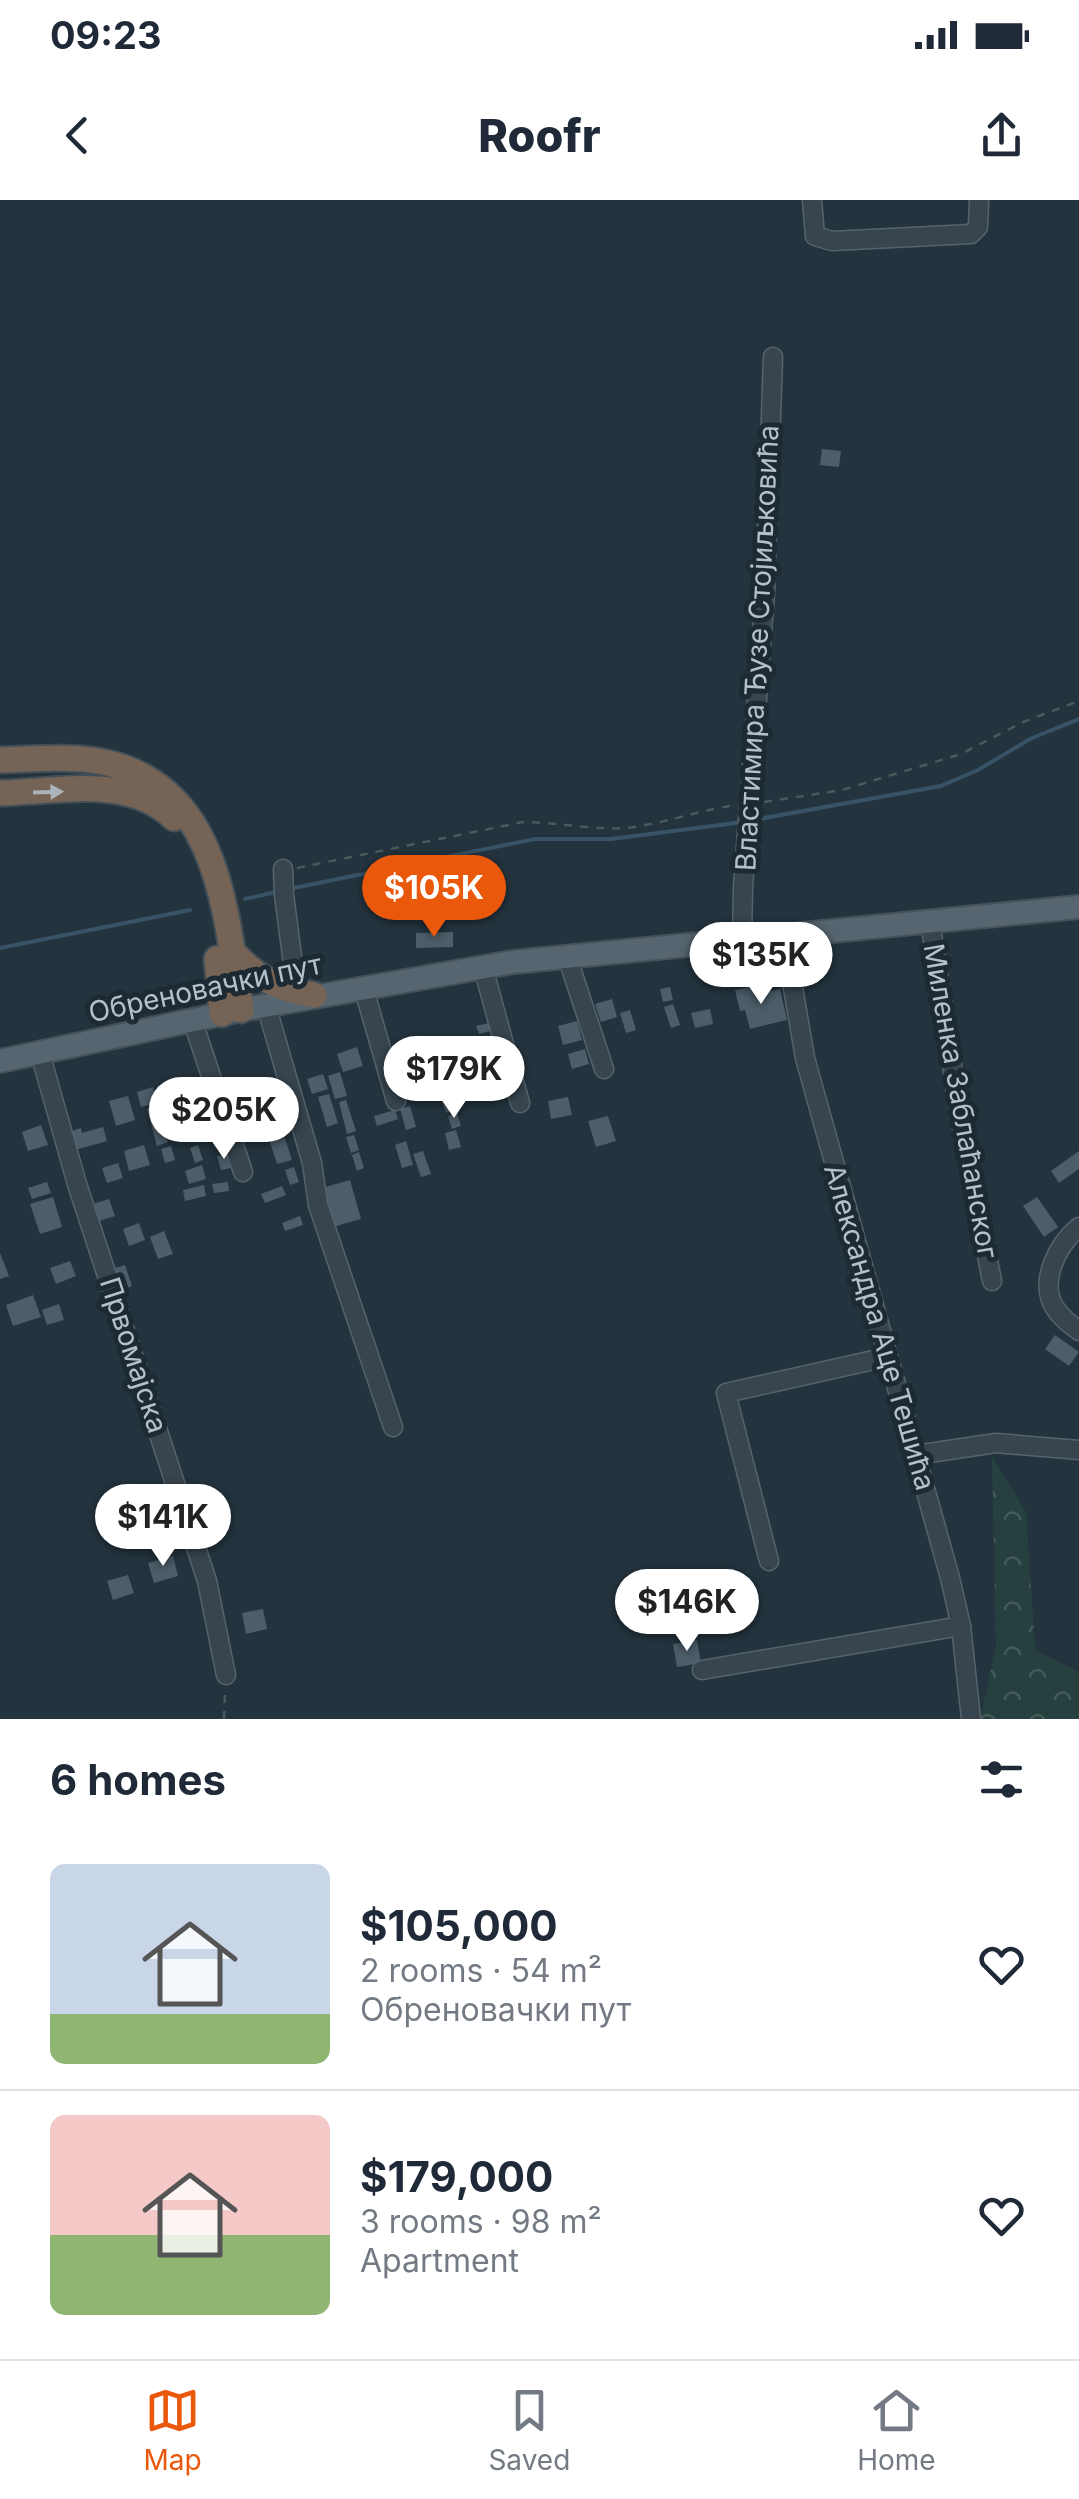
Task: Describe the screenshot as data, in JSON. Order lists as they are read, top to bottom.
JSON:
{
  "streets": {
    "main road": ["Обреновачки пут"],
    "street": [
      "Властимира Ђузе Стојиљковића",
      "Миленка Заблаћанског",
      "Александра Аце Тешића",
      "Првомајска"
    ]
  },
  "crossings": [
    ["Властимира Ђузе Стојиљковића", "Обреновачки пут"],
    ["Обреновачки пут", "Миленка Заблаћанског"],
    ["Обреновачки пут", "Александра Аце Тешића"],
    ["Обреновачки пут", "Првомајска"]
  ],
  "page": {
    "status": "09:23",
    "header": "Roofr",
    "price": [
      "$105K",
      "$135K",
      "$179K",
      "$205K",
      "$141K",
      "$146K"
    ],
    "heading": "6 homes",
    "list": [
      {
        "name": "$105,000",
        "note": "2 rooms · 54 m² · Обреновачки пут"
      },
      {
        "name": "$179,000",
        "note": "3 rooms · 98 m² · Apartment"
      }
    ],
    "tabs": ["Map", "Saved", "Home"]
  }
}
